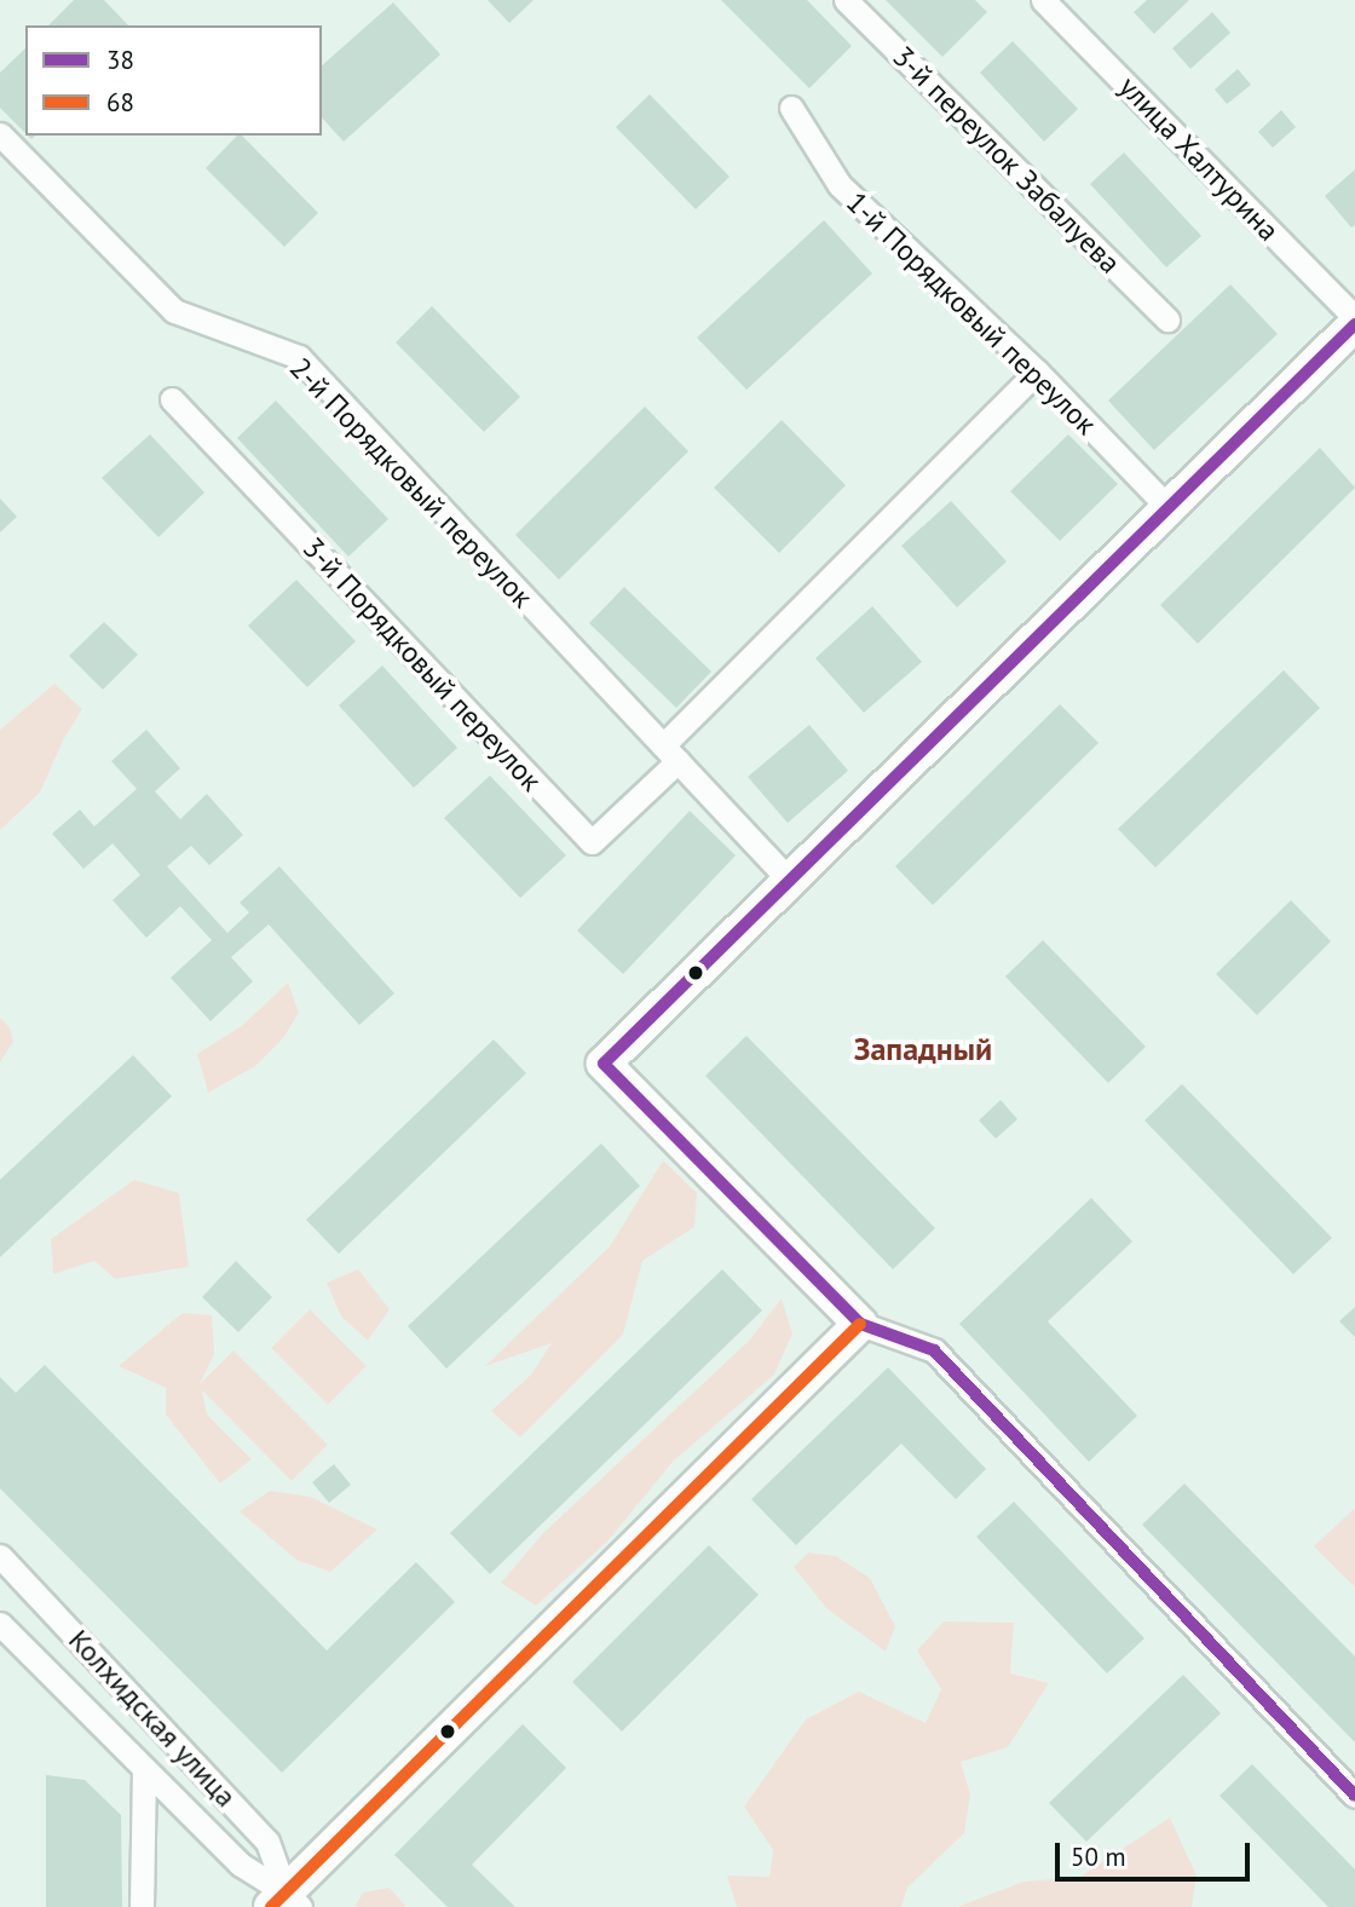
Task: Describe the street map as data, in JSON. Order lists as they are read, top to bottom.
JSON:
{
  "streets": {
    "street": [
      "улица Халтурина",
      "3-й переулок Забалуева",
      "1-й Порядковый переулок",
      "2-й Порядковый переулок",
      "3-й Порядковый переулок",
      "Колхидская улица"
    ]
  },
  "crossings": [
    ["2-й Порядковый переулок", "3-й Порядковый переулок"]
  ],
  "districts": ["Западный"],
  "lines": ["transit line 38", "transit line 68"],
  "legend": ["38", "68"],
  "scale_bar": "50 m"
}
